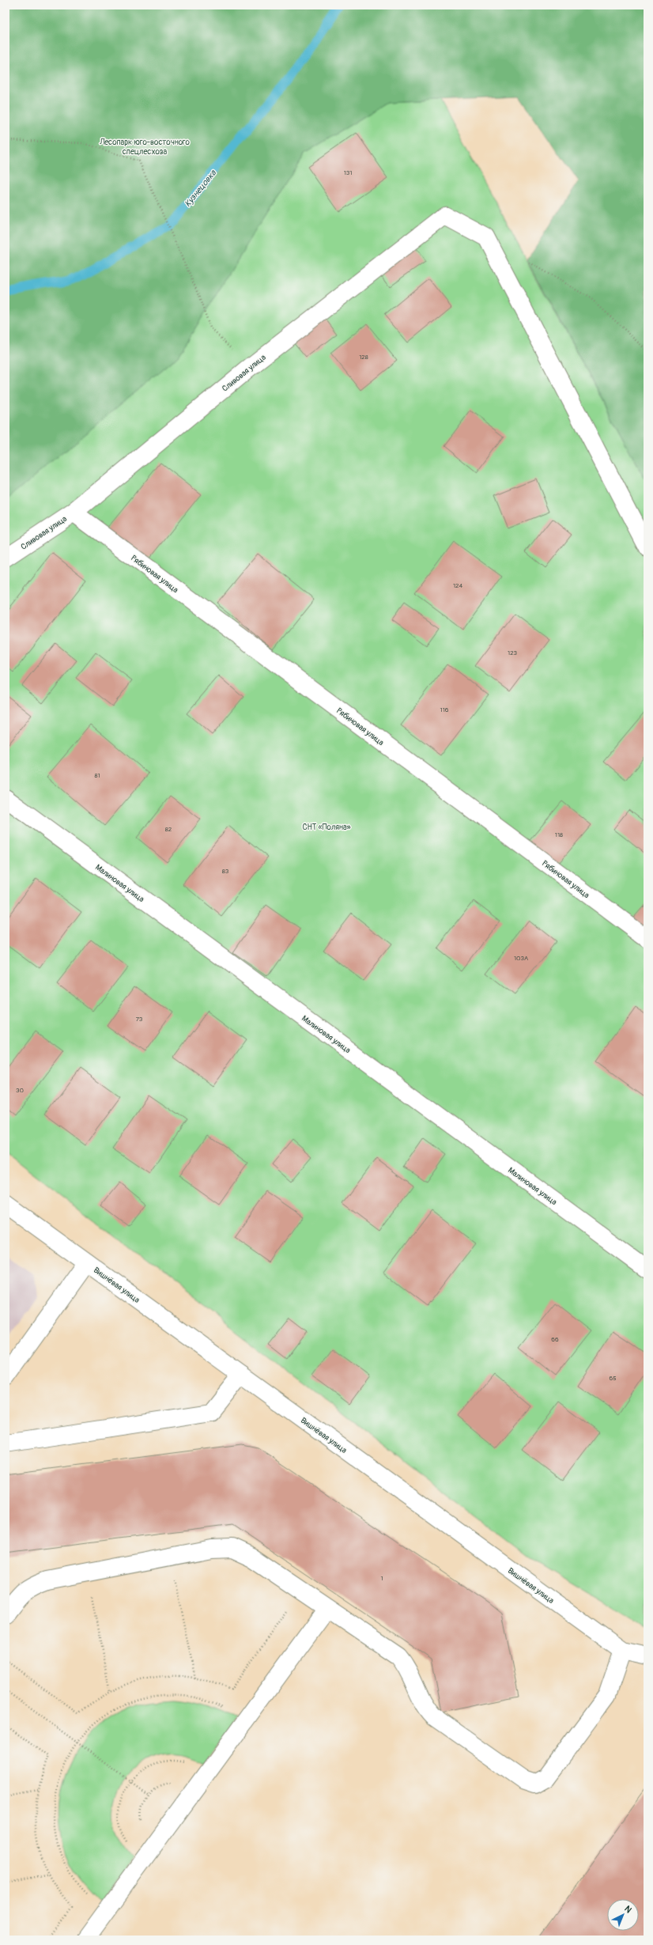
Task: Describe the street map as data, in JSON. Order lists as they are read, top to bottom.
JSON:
{
  "streets": {
    "lane": [
      "Сливовая улица",
      "Рябиновая улица",
      "Малиновая улица",
      "Вишнёвая улица"
    ]
  },
  "crossings": [
    ["Сливовая улица", "Рябиновая улица"]
  ],
  "water": ["Кузнецовка"],
  "parks": ["Лесопарк юго-восточного спецлесхоза", "СНТ «Поляна»"],
  "house_numbers": [
    "131",
    "128",
    "124",
    "123",
    "116",
    "81",
    "82",
    "118",
    "83",
    "103А",
    "73",
    "30",
    "66",
    "65",
    "1"
  ],
  "north": "top right"
}
